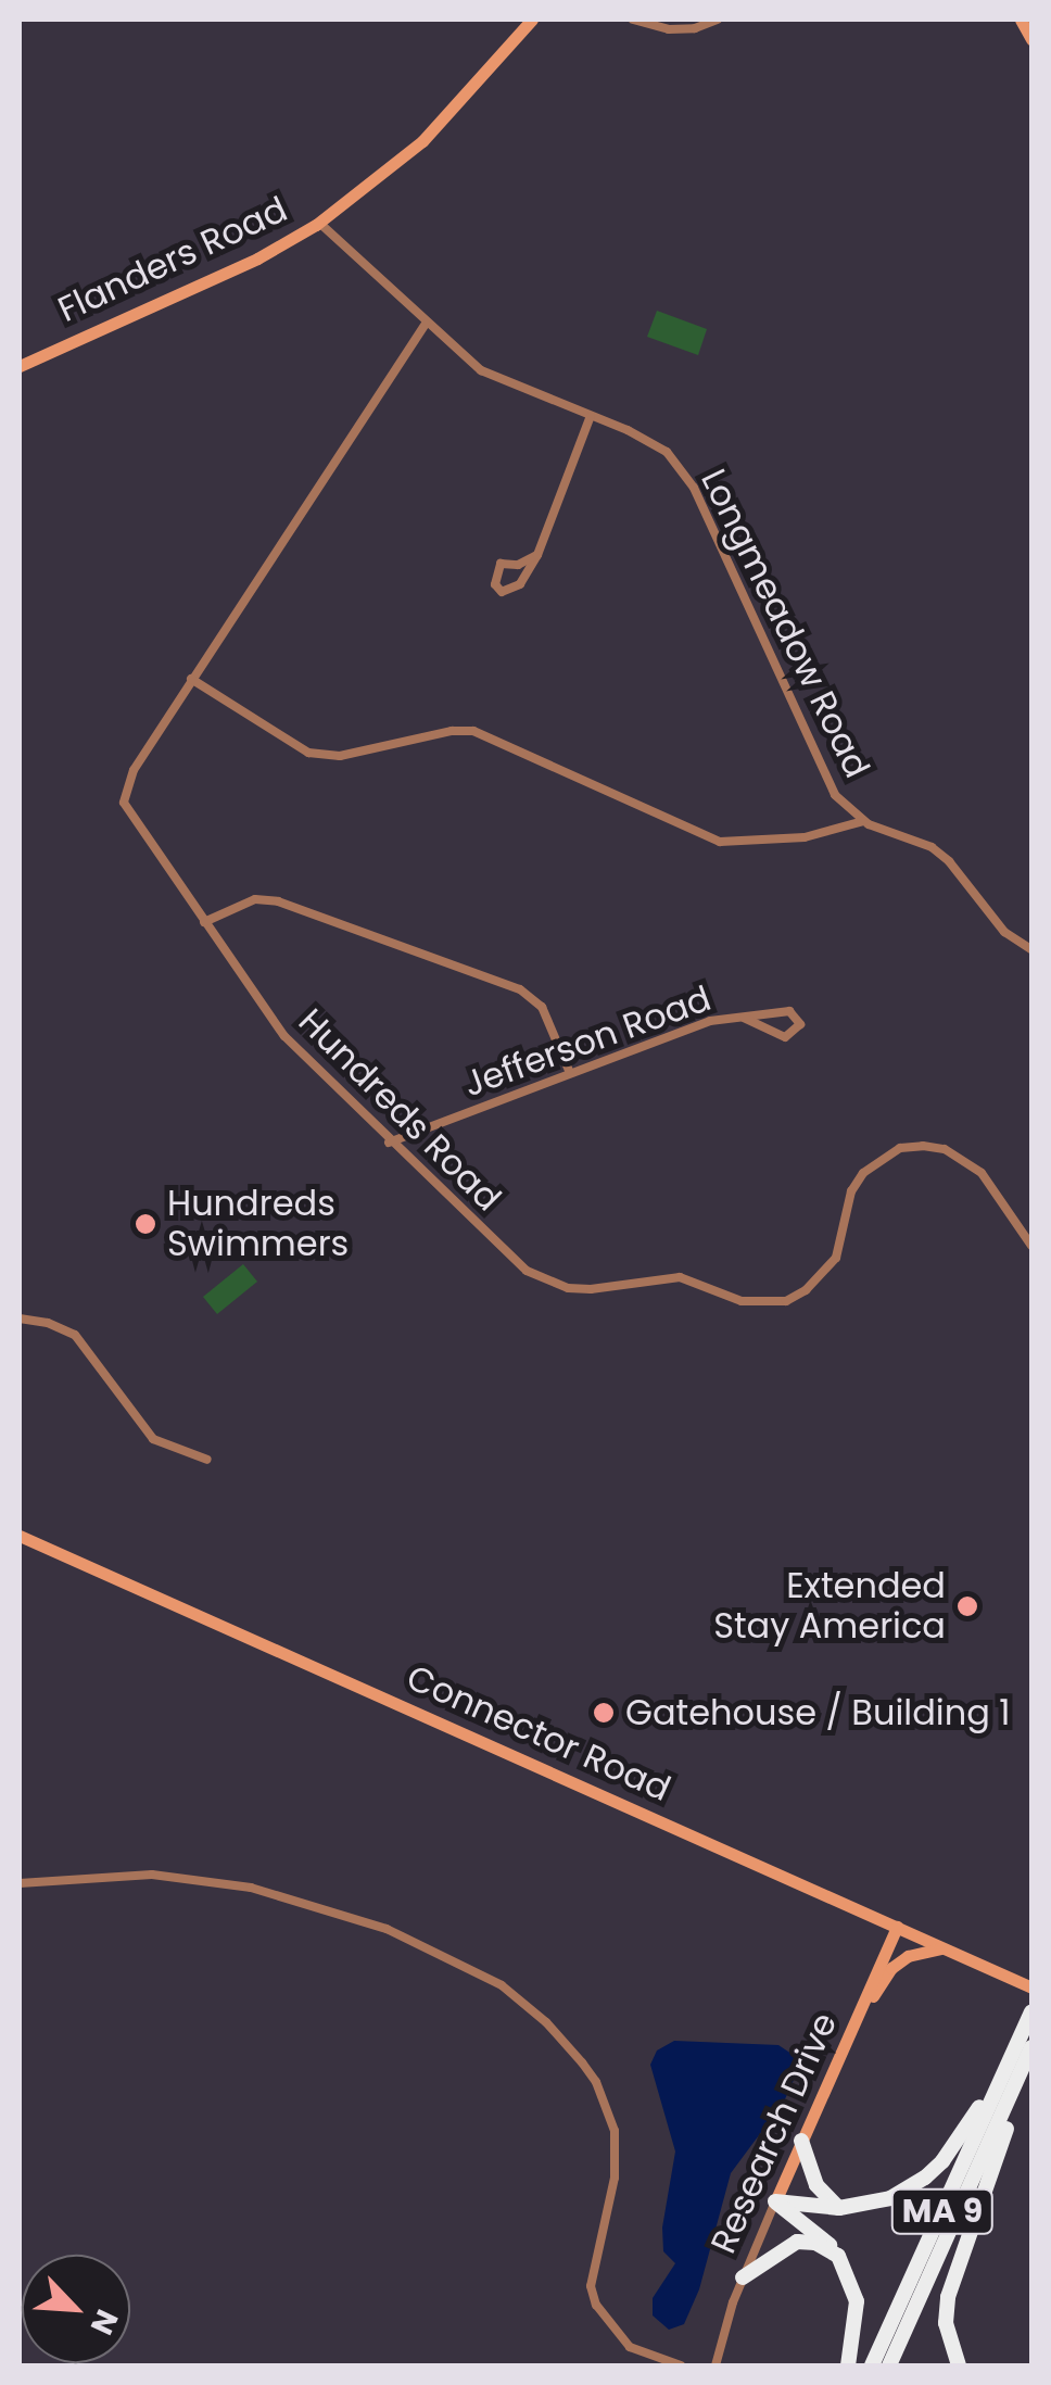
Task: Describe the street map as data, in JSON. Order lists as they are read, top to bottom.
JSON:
{
  "streets": {
    "highway": ["MA 9"],
    "street": [
      "Flanders Road",
      "Longmeadow Road",
      "Jefferson Road",
      "Hundreds Road",
      "Connector Road",
      "Research Drive"
    ]
  },
  "crossings": [
    ["Flanders Road", "Longmeadow Road"],
    ["Longmeadow Road", "Hundreds Road"],
    ["Jefferson Road", "Hundreds Road"],
    ["Connector Road", "Research Drive"]
  ],
  "places": ["Hundreds Swimmers", "Extended Stay America", "Gatehouse / Building 1"],
  "north": "bottom right"
}
